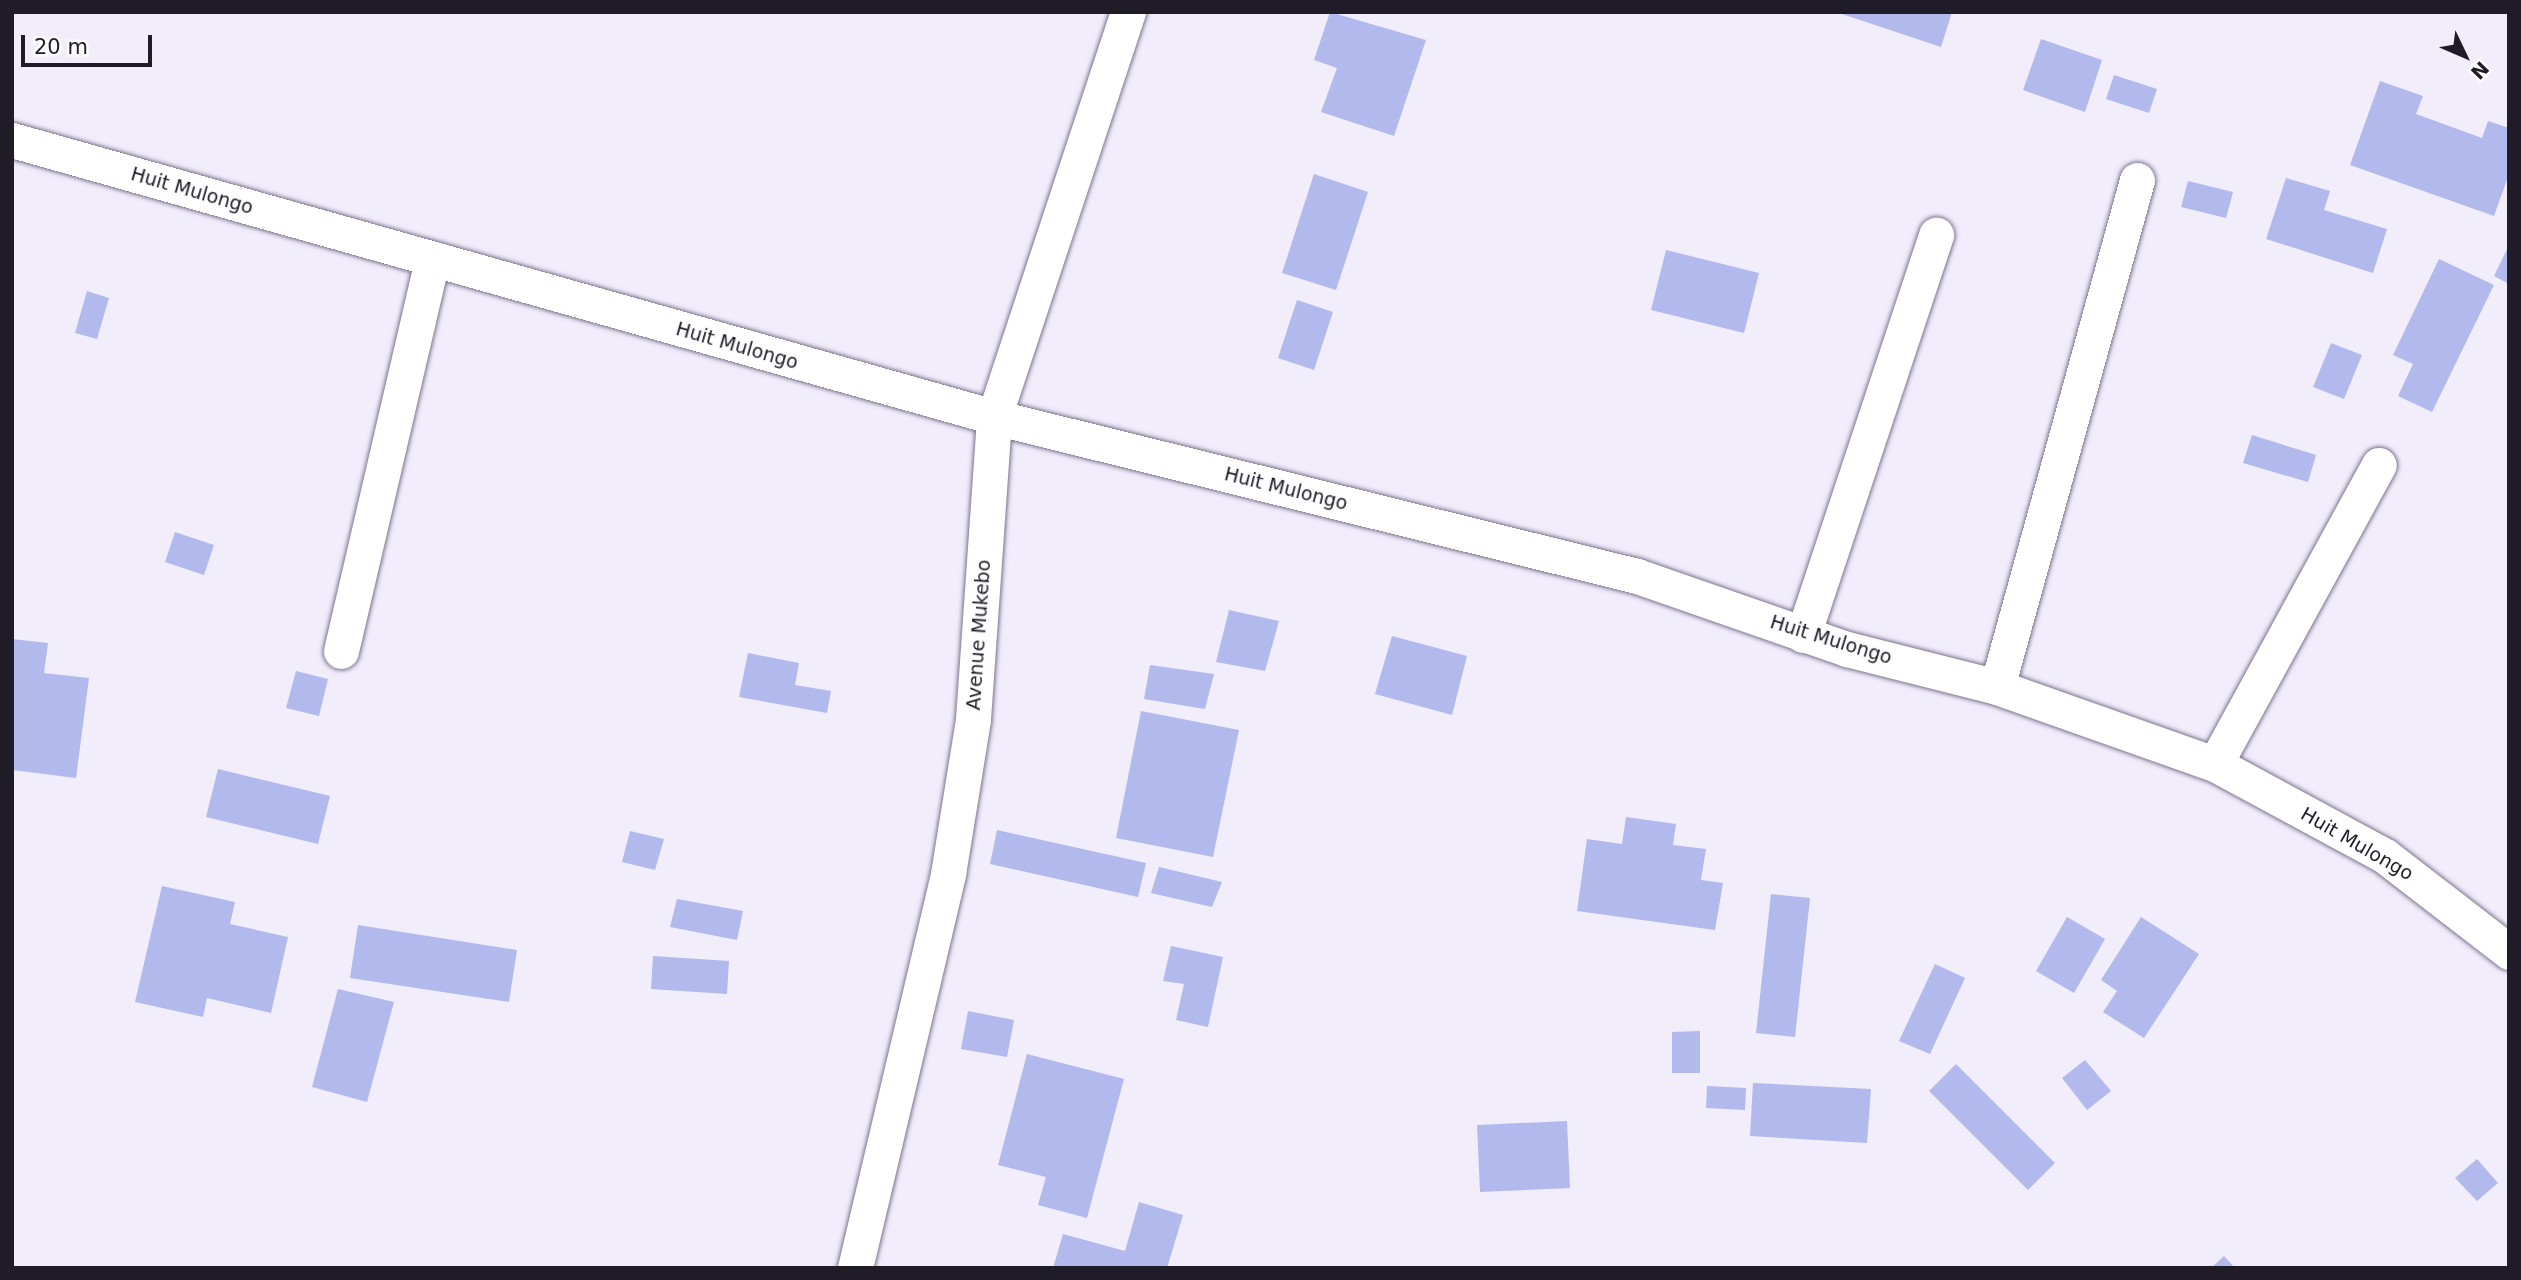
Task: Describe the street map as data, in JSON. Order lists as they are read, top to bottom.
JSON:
{
  "streets": {
    "street": ["Huit Mulongo", "Avenue Mukebo"]
  },
  "crossings": [
    ["Huit Mulongo", "Avenue Mukebo"]
  ],
  "scale_bar": "20 m",
  "north": "bottom right"
}
